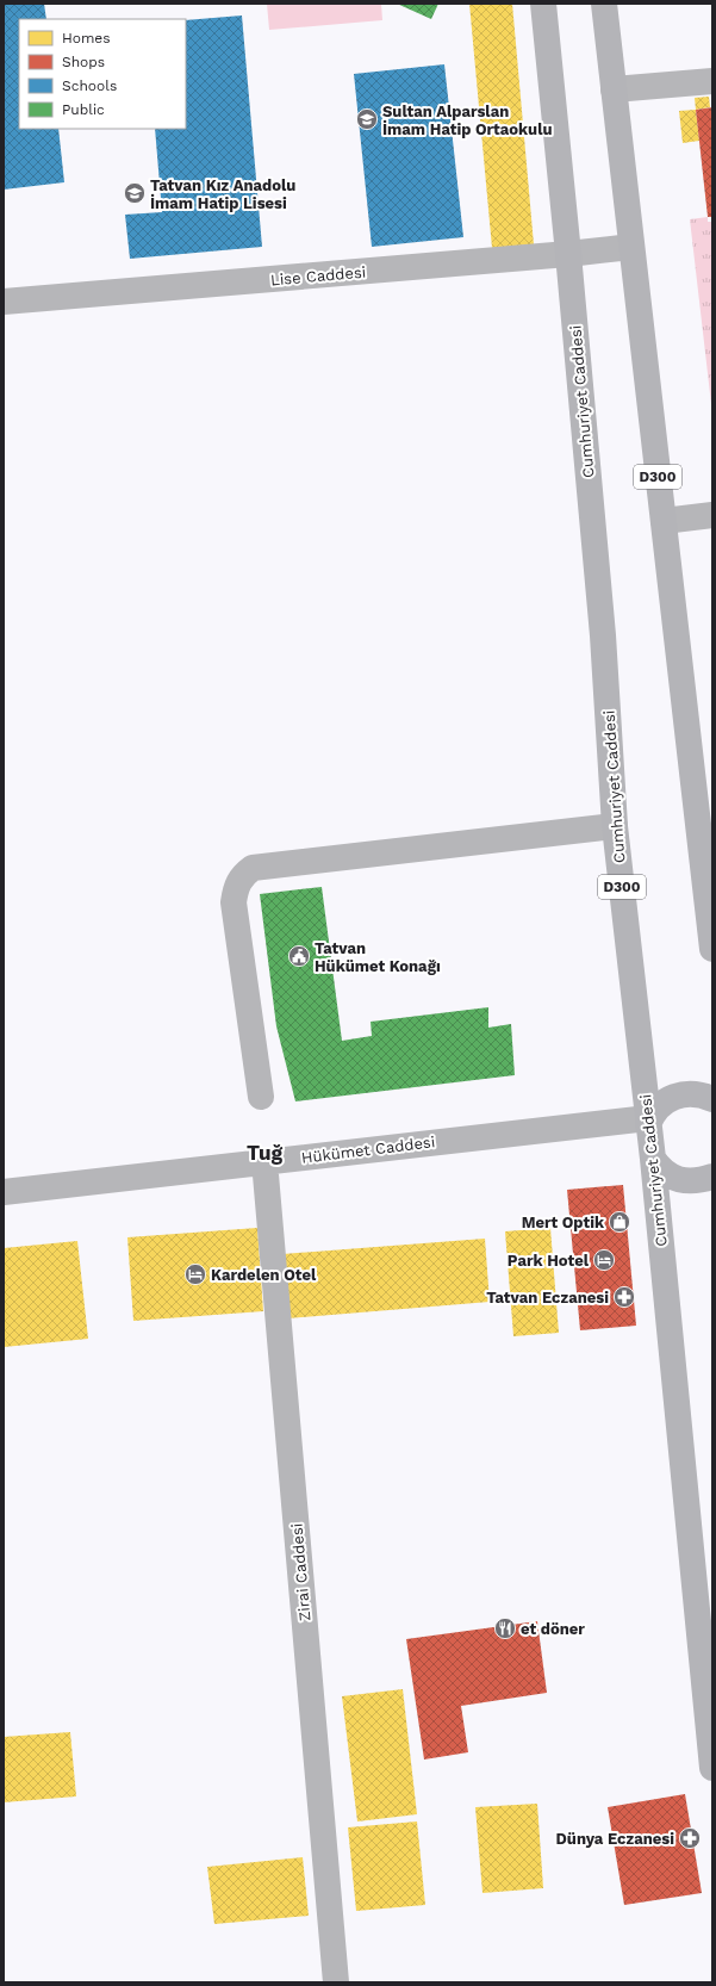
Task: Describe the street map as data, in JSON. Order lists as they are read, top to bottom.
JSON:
{
  "streets": {
    "highway": ["Cumhuriyet Caddesi", "D300"],
    "street": ["Lise Caddesi", "Hükümet Caddesi", "Zirai Caddesi"]
  },
  "crossings": [
    ["Lise Caddesi", "Cumhuriyet Caddesi"],
    ["Lise Caddesi", "D300"],
    ["Cumhuriyet Caddesi", "Hükümet Caddesi"],
    ["Hükümet Caddesi", "Zirai Caddesi"]
  ],
  "districts": ["Tuğ"],
  "places": {
    "school or university": ["Sultan Alparslan İmam Hatip Ortaokulu", "Tatvan Kız Anadolu İmam Hatip Lisesi"],
    "public building": ["Tatvan Hükümet Konağı"],
    "shop": ["Mert Optik"],
    "hotel": ["Park Hotel", "Kardelen Otel"],
    "pharmacy": ["Tatvan Eczanesi", "Dünya Eczanesi"],
    "restaurant": ["et döner"]
  },
  "legend": [
    "Homes",
    "Shops",
    "Schools",
    "Public"
  ]
}
